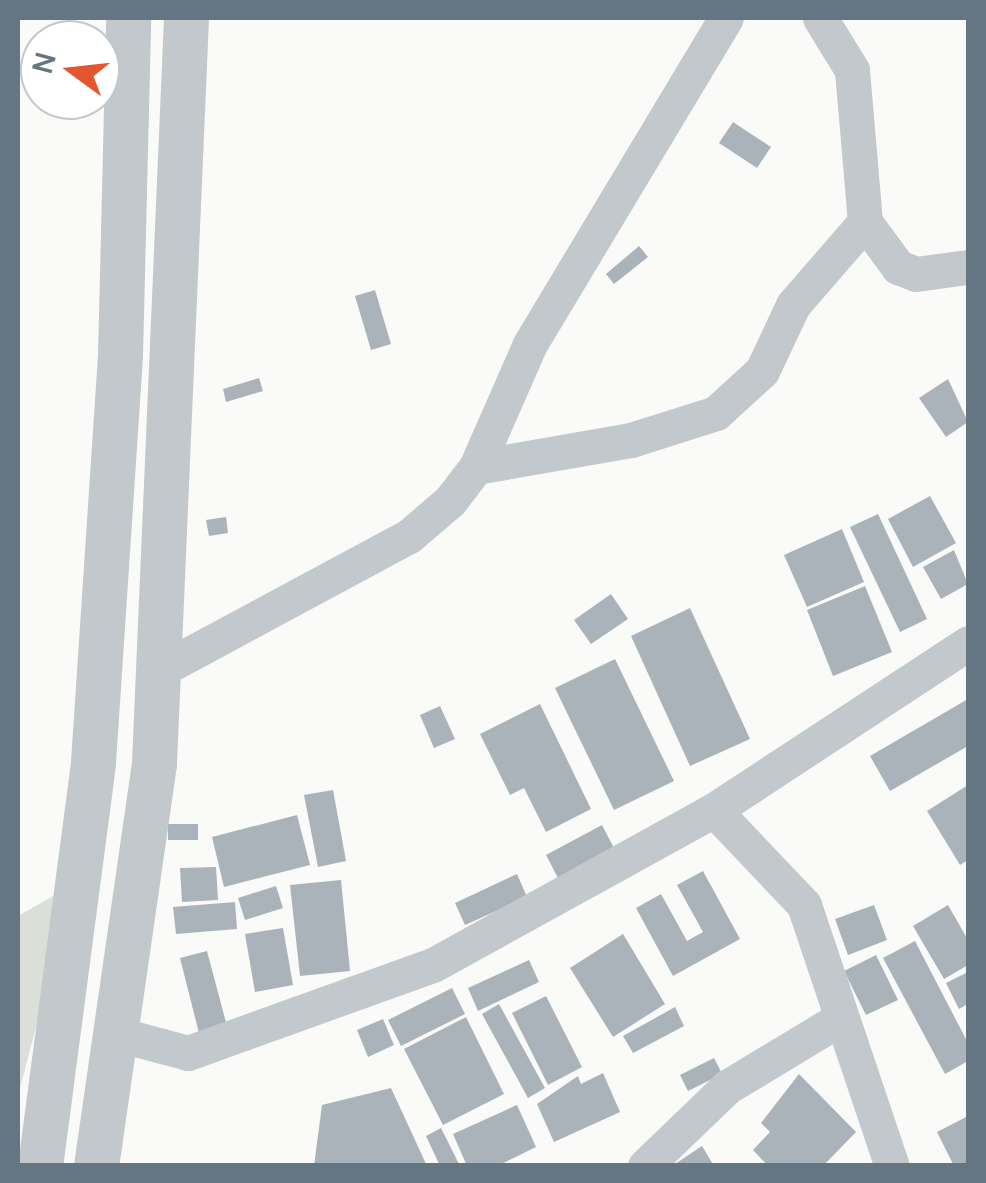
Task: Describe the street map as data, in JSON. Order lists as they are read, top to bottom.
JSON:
{
  "north": "left"
}
